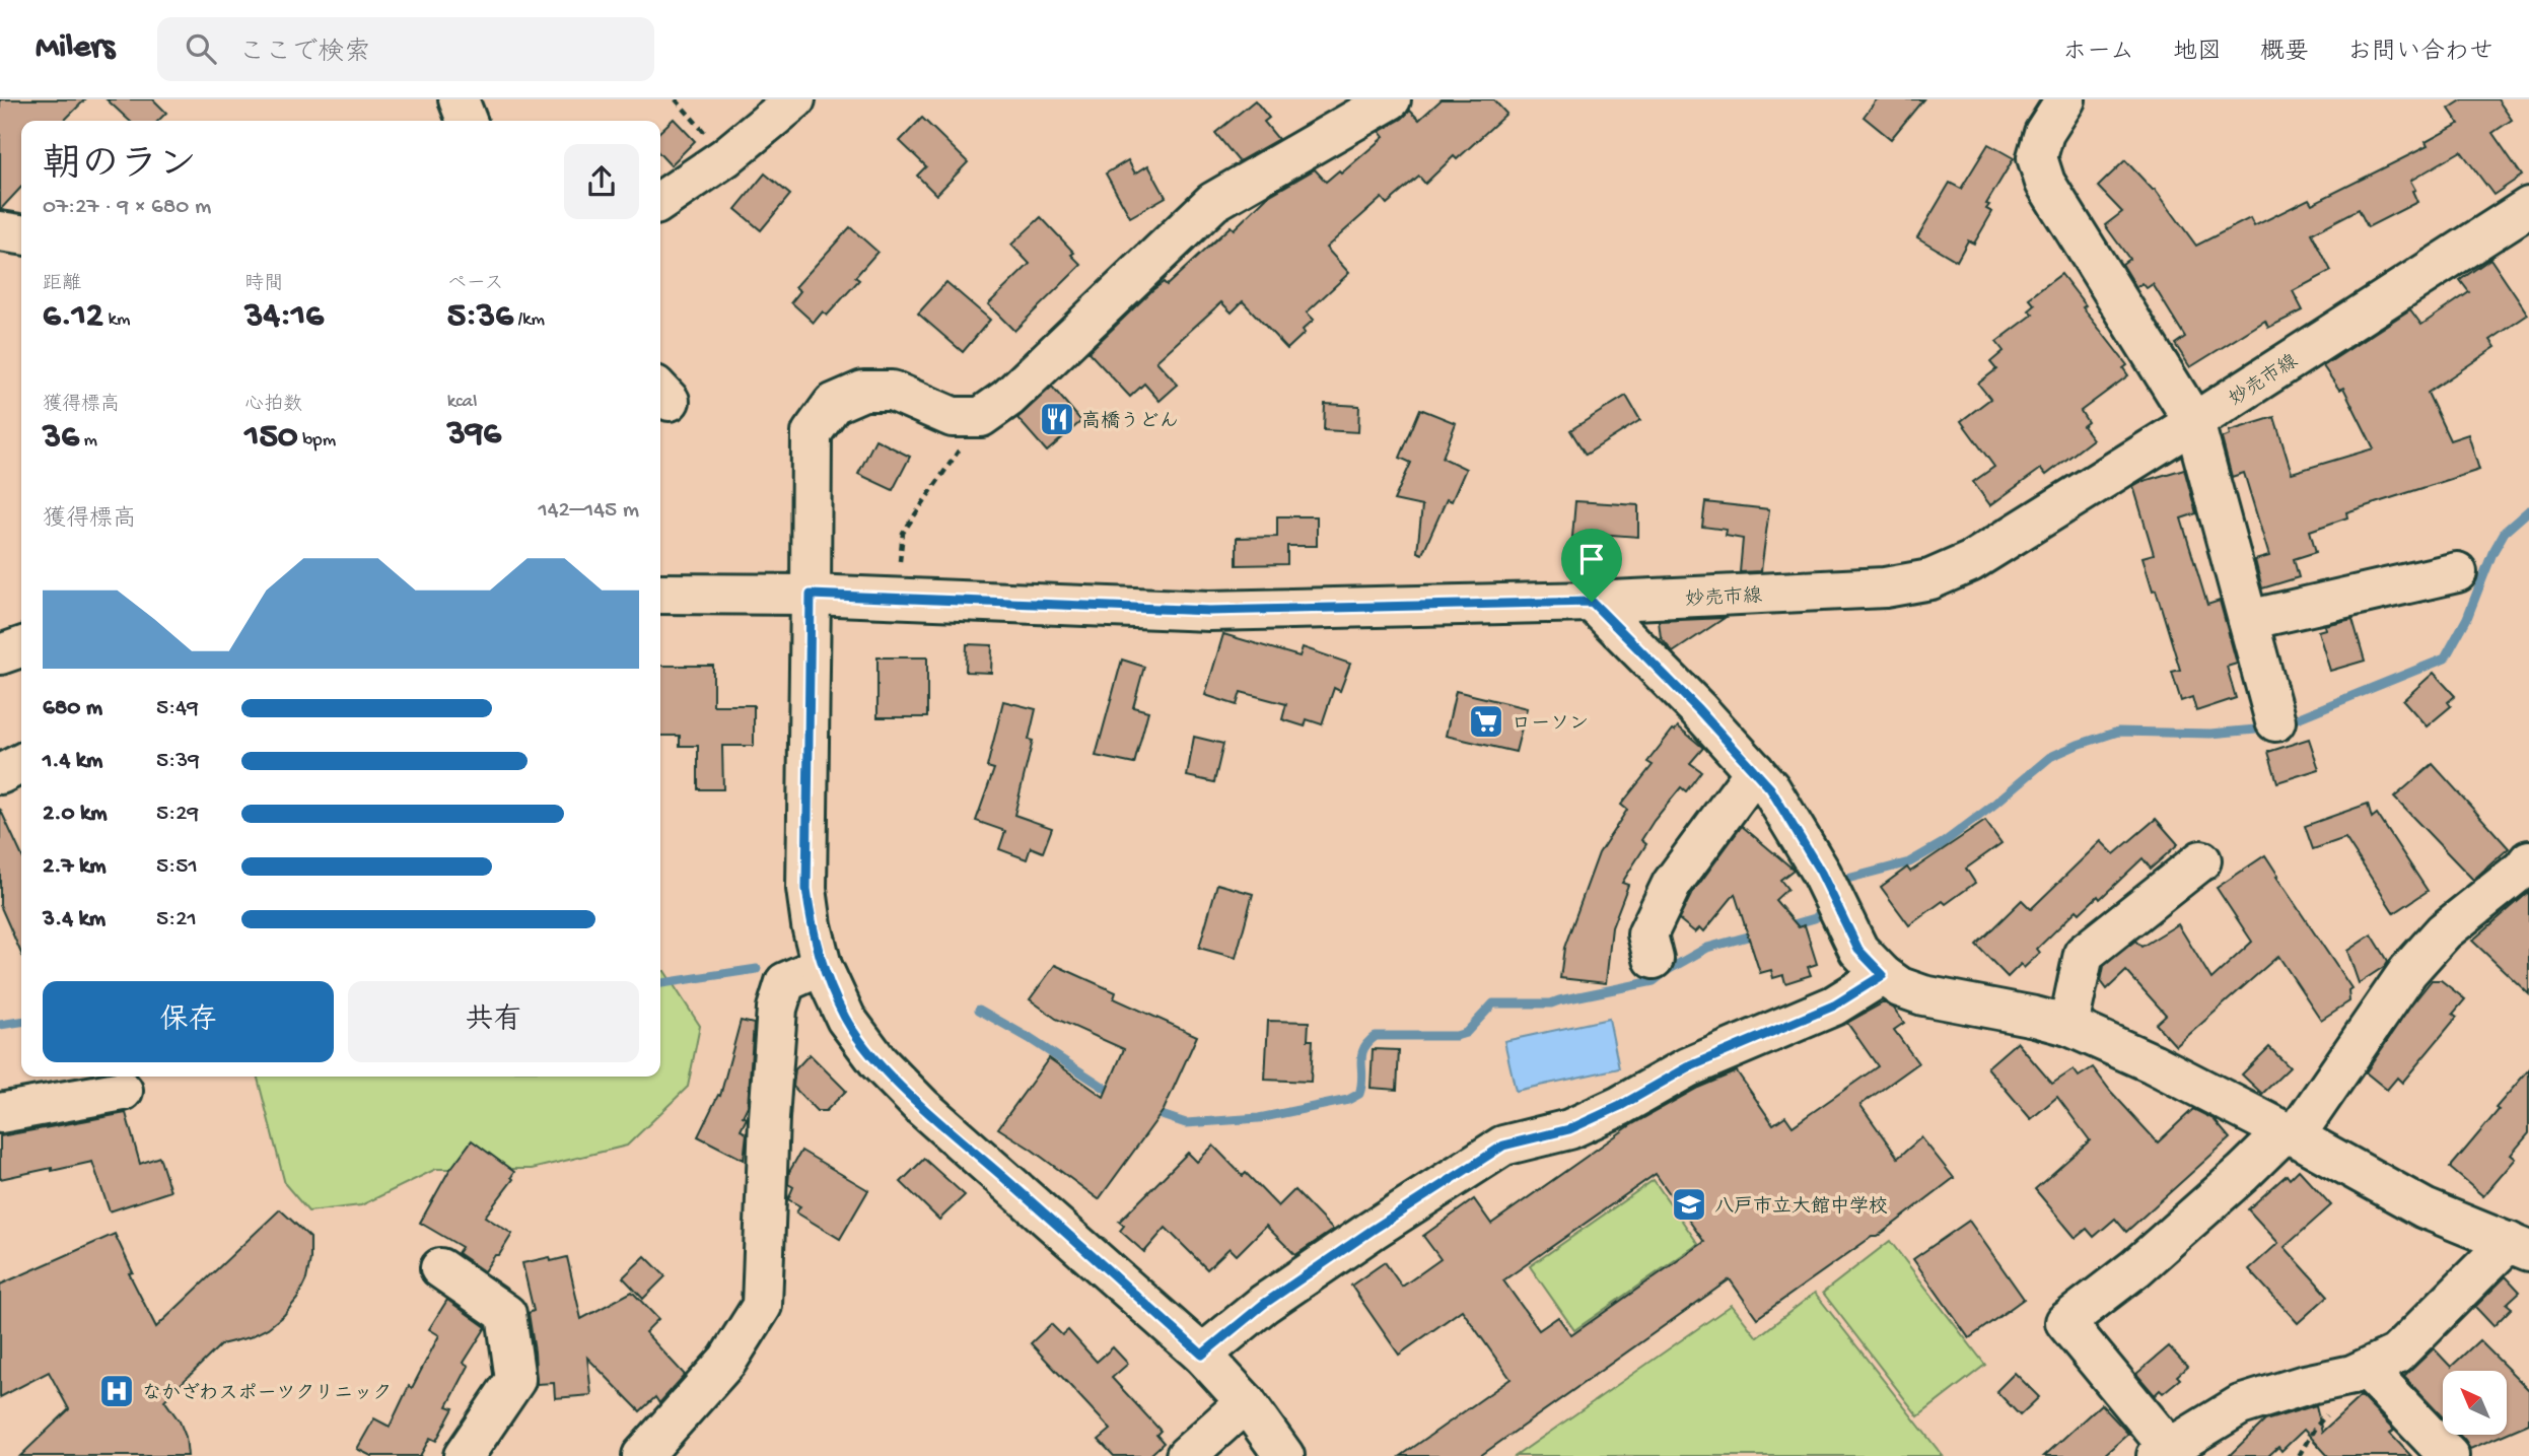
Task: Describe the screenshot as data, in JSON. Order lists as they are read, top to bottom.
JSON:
{
  "streets": {
    "street": ["妙売市線"]
  },
  "places": {
    "restaurant": ["高橋うどん"],
    "supermarket": ["ローソン"],
    "school or university": ["八戸市立大館中学校"],
    "hospital": ["なかざわスポーツクリニック"]
  },
  "north": "top left",
  "page": {
    "header": "Milers",
    "search": "ここで検索",
    "nav": [
      "ホーム",
      "地図",
      "概要",
      "お問い合わせ"
    ],
    "heading": ["朝のラン", "07:27 · 9 × 680 m"],
    "stats": [
      ["距離", "6.12 km"],
      ["時間", "34:16"],
      ["ペース", "5:36 /km"],
      ["獲得標高", "36 m"],
      ["心拍数", "150 bpm"],
      ["kcal", "396"]
    ],
    "chart": ["獲得標高", "142–145 m"],
    "list": [
      {
        "name": "680 m",
        "note": "5:49"
      },
      {
        "name": "1.4 km",
        "note": "5:39"
      },
      {
        "name": "2.0 km",
        "note": "5:29"
      },
      {
        "name": "2.7 km",
        "note": "5:51"
      },
      {
        "name": "3.4 km",
        "note": "5:21"
      }
    ],
    "buttons": ["保存", "共有"]
  }
}
